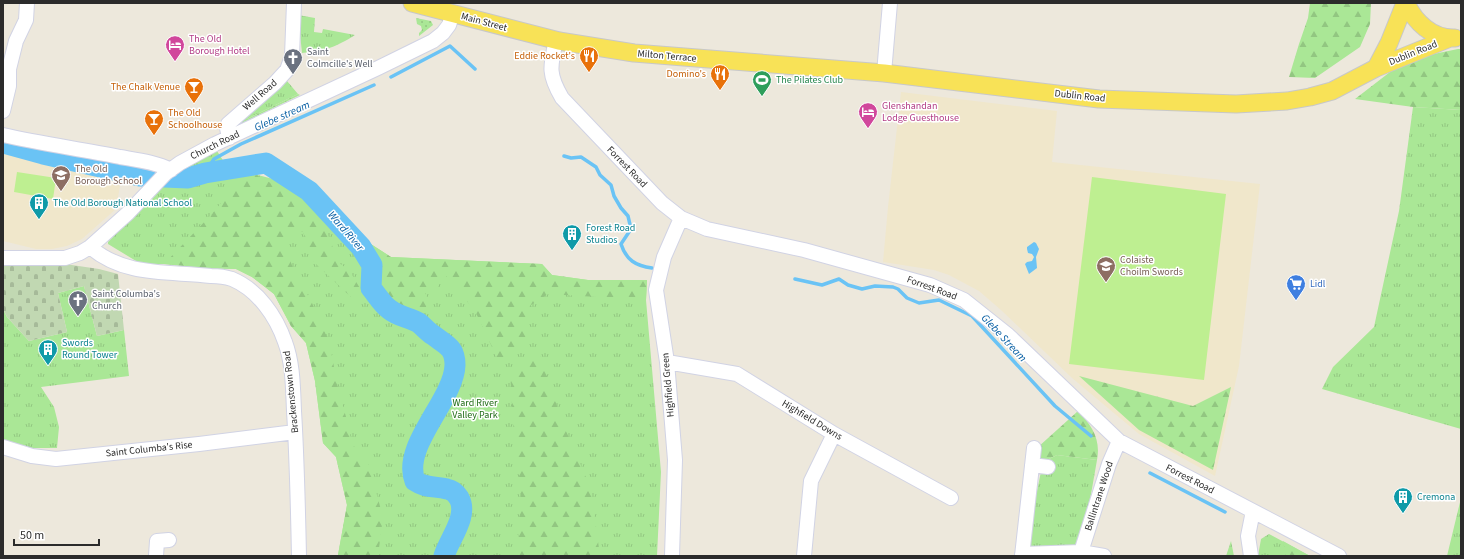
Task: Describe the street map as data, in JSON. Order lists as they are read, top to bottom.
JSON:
{
  "streets": {
    "main road": ["Main Street", "Dublin Road", "Milton Terrace"],
    "street": [
      "Well Road",
      "Church Road",
      "Forrest Road",
      "Highfield Green",
      "Brackenstown Road",
      "Highfield Downs",
      "Saint Columba's Rise",
      "Ballintrane Wood"
    ]
  },
  "crossings": [
    ["Main Street", "Milton Terrace"],
    ["Main Street", "Church Road"],
    ["Main Street", "Forrest Road"],
    ["Dublin Road", "Milton Terrace"],
    ["Milton Terrace", "Forrest Road"],
    ["Well Road", "Church Road"],
    ["Church Road", "Brackenstown Road"],
    ["Forrest Road", "Highfield Green"],
    ["Forrest Road", "Ballintrane Wood"],
    ["Highfield Green", "Highfield Downs"],
    ["Brackenstown Road", "Saint Columba's Rise"]
  ],
  "water": ["Glebe stream", "Ward River", "Glebe Stream"],
  "parks": ["Ward River Valley Park"],
  "places": {
    "hotel": ["The Old Borough Hotel", "Glenshandan Lodge Guesthouse"],
    "restaurant": ["Eddie Rocket's", "Domino's"],
    "church": ["Saint Colmcille's Well", "Saint Columba's Church"],
    "sports": ["The Pilates Club"],
    "bar": ["The Chalk Venue", "The Old Schoolhouse"],
    "school or university": ["The Old Borough School", "Colaiste Choilm Swords"],
    "building": [
      "The Old Borough National School",
      "Forest Road Studios",
      "Swords Round Tower",
      "Cremona"
    ],
    "supermarket": ["Lidl"]
  },
  "scale_bar": "50 m"
}
